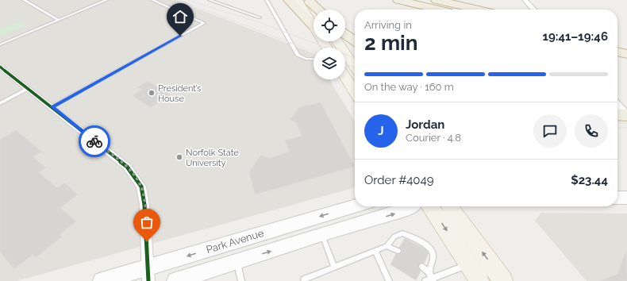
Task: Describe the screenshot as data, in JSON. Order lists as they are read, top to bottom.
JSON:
{
  "streets": {
    "main road": ["Park Avenue"]
  },
  "places": ["President’s House", "Norfolk State University"],
  "page": {
    "heading": ["2 min", "Arriving in", "19:41–19:46"],
    "panel": [
      "Jordan",
      "Courier · 4.8",
      "Order #4049",
      "$23.44"
    ],
    "bar": "On the way · 160 m",
    "round": "J"
  }
}
